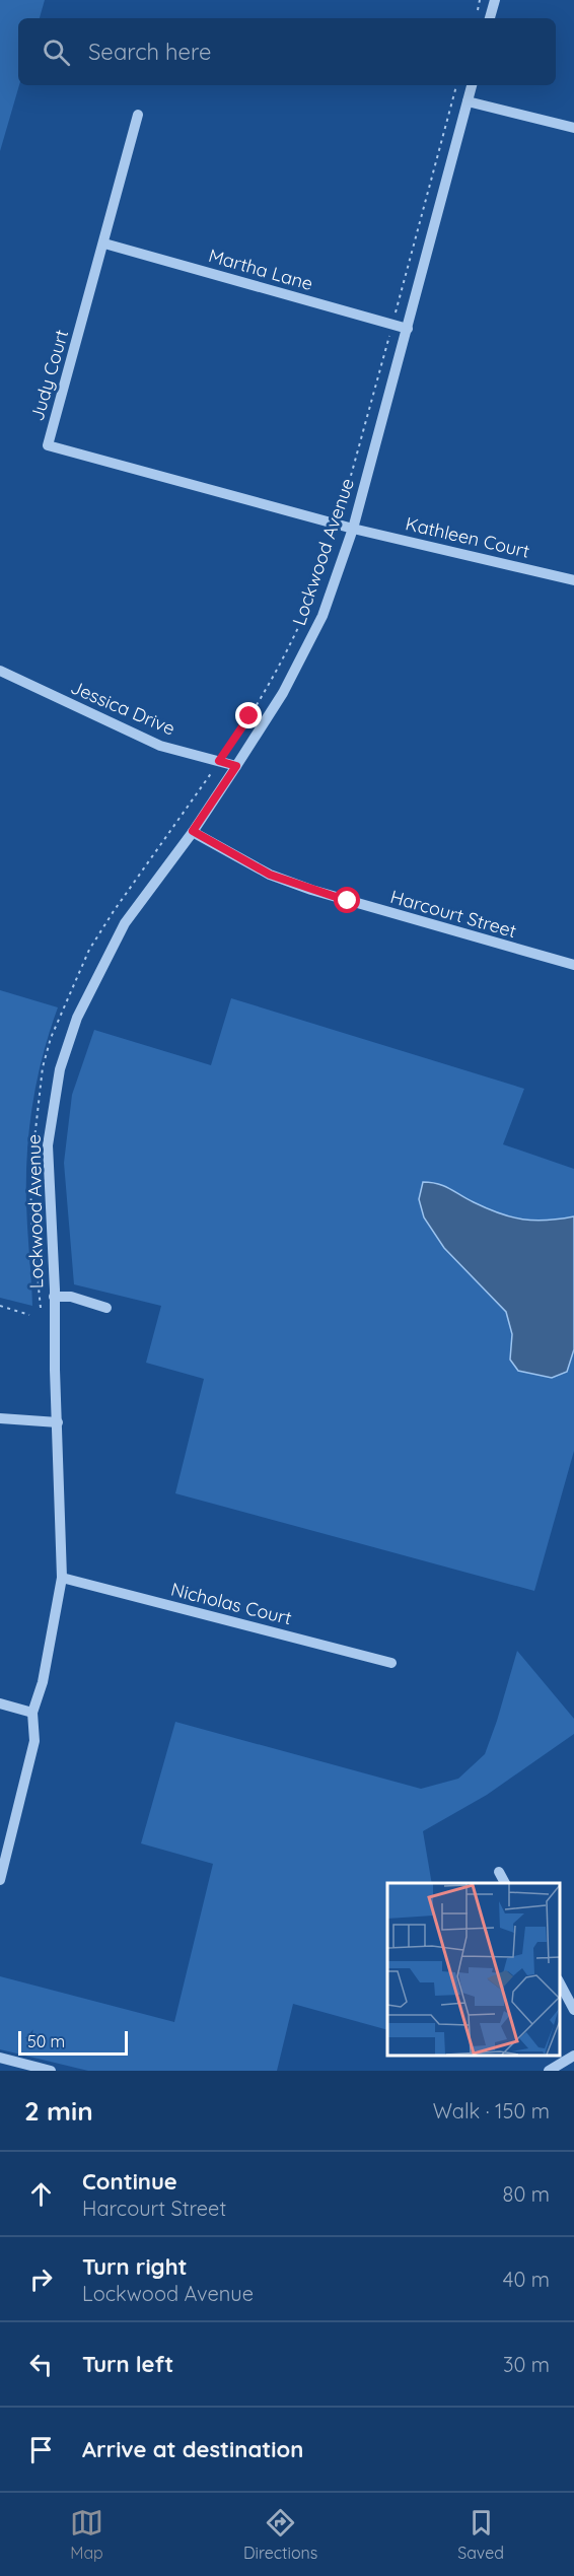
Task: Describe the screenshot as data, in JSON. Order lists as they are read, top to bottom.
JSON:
{
  "streets": {
    "street": [
      "Martha Lane",
      "Judy Court",
      "Kathleen Court",
      "Lockwood Avenue",
      "Jessica Drive",
      "Harcourt Street",
      "Nicholas Court"
    ]
  },
  "crossings": [
    ["Martha Lane", "Judy Court"],
    ["Martha Lane", "Lockwood Avenue"],
    ["Judy Court", "Kathleen Court"],
    ["Judy Court", "Lockwood Avenue"],
    ["Kathleen Court", "Lockwood Avenue"],
    ["Lockwood Avenue", "Jessica Drive"],
    ["Lockwood Avenue", "Harcourt Street"],
    ["Lockwood Avenue", "Nicholas Court"]
  ],
  "scale_bar": "50 m",
  "page": {
    "search": "Search here",
    "scale": "50 m",
    "heading": ["2 min", "Walk · 150 m"],
    "list": [
      ["Continue", "Harcourt Street", "80 m"],
      ["Turn right", "Lockwood Avenue", "40 m"],
      ["Turn left", "30 m"],
      "Arrive at destination"
    ],
    "nav": ["Map", "Directions", "Saved"]
  }
}
